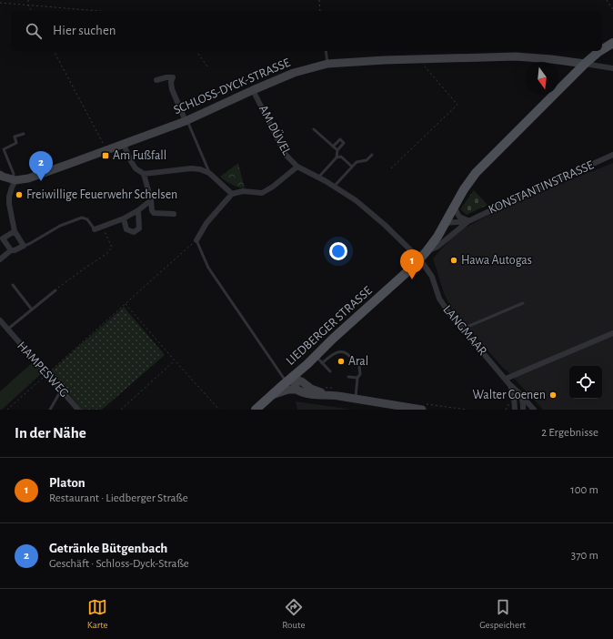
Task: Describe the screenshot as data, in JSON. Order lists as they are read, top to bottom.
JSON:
{
  "streets": {
    "main road": ["LIEDBERGER STRASSE"],
    "street": [
      "SCHLOSS-DYCK-STRASSE",
      "AM DÜVEL",
      "KONSTANTINSTRASSE",
      "LANGMAAR",
      "HAMPESWEG"
    ]
  },
  "crossings": [
    ["SCHLOSS-DYCK-STRASSE", "AM DÜVEL"],
    ["SCHLOSS-DYCK-STRASSE", "LIEDBERGER STRASSE"],
    ["AM DÜVEL", "LIEDBERGER STRASSE"],
    ["AM DÜVEL", "LANGMAAR"],
    ["KONSTANTINSTRASSE", "LIEDBERGER STRASSE"],
    ["LIEDBERGER STRASSE", "LANGMAAR"]
  ],
  "places": {
    "transit": ["Am Fußfall"],
    "other": [
      "Freiwillige Feuerwehr Schelsen",
      "Hawa Autogas",
      "Aral",
      "Walter Coenen"
    ]
  },
  "north": "bottom",
  "page": {
    "search": "Hier suchen",
    "pins": ["2", "1"],
    "heading": ["In der Nähe", "2 Ergebnisse"],
    "list": [
      {
        "mark": "1",
        "name": "Platon",
        "note": "Restaurant · Liedberger Straße",
        "value": "100 m"
      },
      {
        "mark": "2",
        "name": "Getränke Bütgenbach",
        "note": "Geschäft · Schloss-Dyck-Straße",
        "value": "370 m"
      }
    ],
    "nav": ["Karte", "Route", "Gespeichert"]
  }
}
